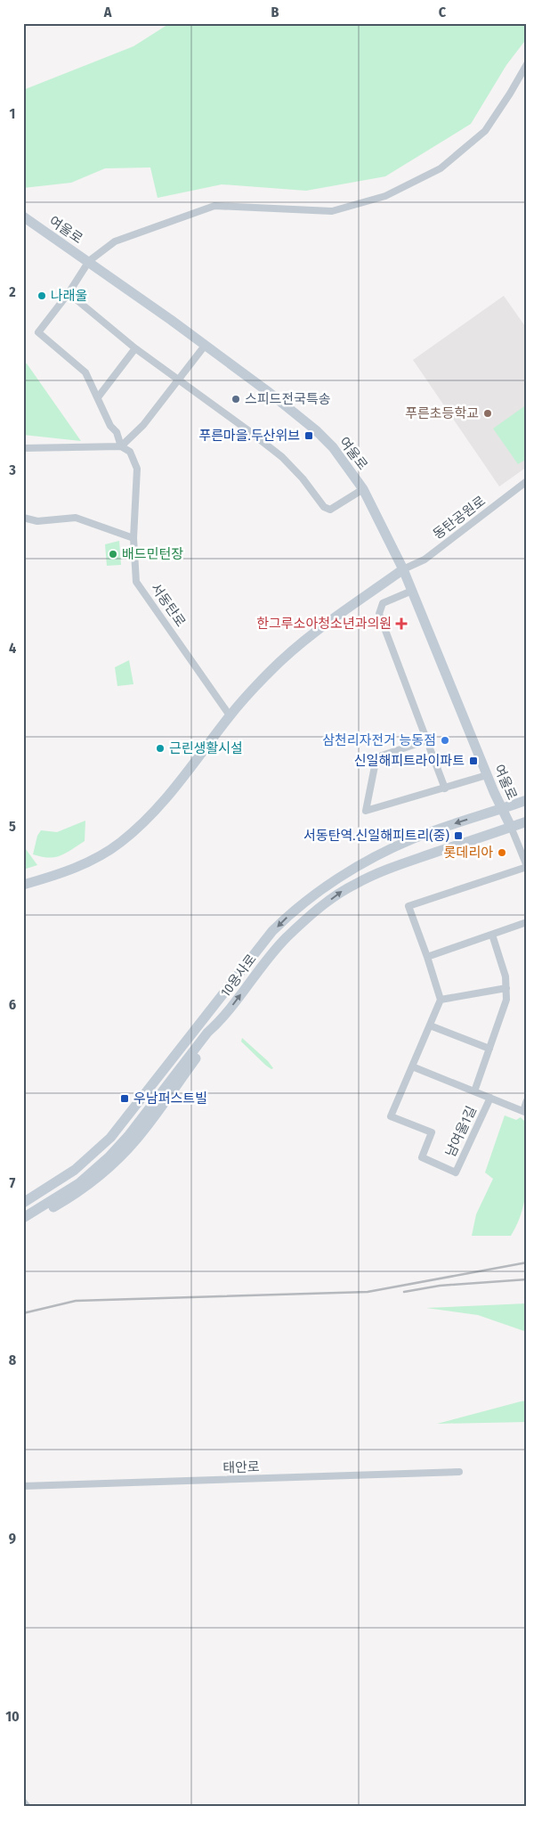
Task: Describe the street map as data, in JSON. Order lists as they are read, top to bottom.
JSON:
{
  "streets": {
    "street": [
      "여울로",
      "동탄공원로",
      "서동탄로",
      "10용사로",
      "남여울1길",
      "태안로"
    ]
  },
  "crossings": [
    ["여울로", "동탄공원로"],
    ["여울로", "10용사로"]
  ],
  "places": {
    "other": [
      "나래울",
      "스피드전국특송",
      "푸른초등학교",
      "배드민턴장",
      "삼천리자전거 능동점",
      "근린생활시설",
      "롯데리아"
    ],
    "transit": [
      "푸른마을.두산위브",
      "신일해피트라이파트",
      "서동탄역.신일해피트리(중)",
      "우남퍼스트빌"
    ],
    "health": ["한그루소아청소년과의원"]
  },
  "grid": {
    "columns": ["A", "B", "C"],
    "rows": [
      "1",
      "2",
      "3",
      "4",
      "5",
      "6",
      "7",
      "8",
      "9",
      "10"
    ]
  }
}
